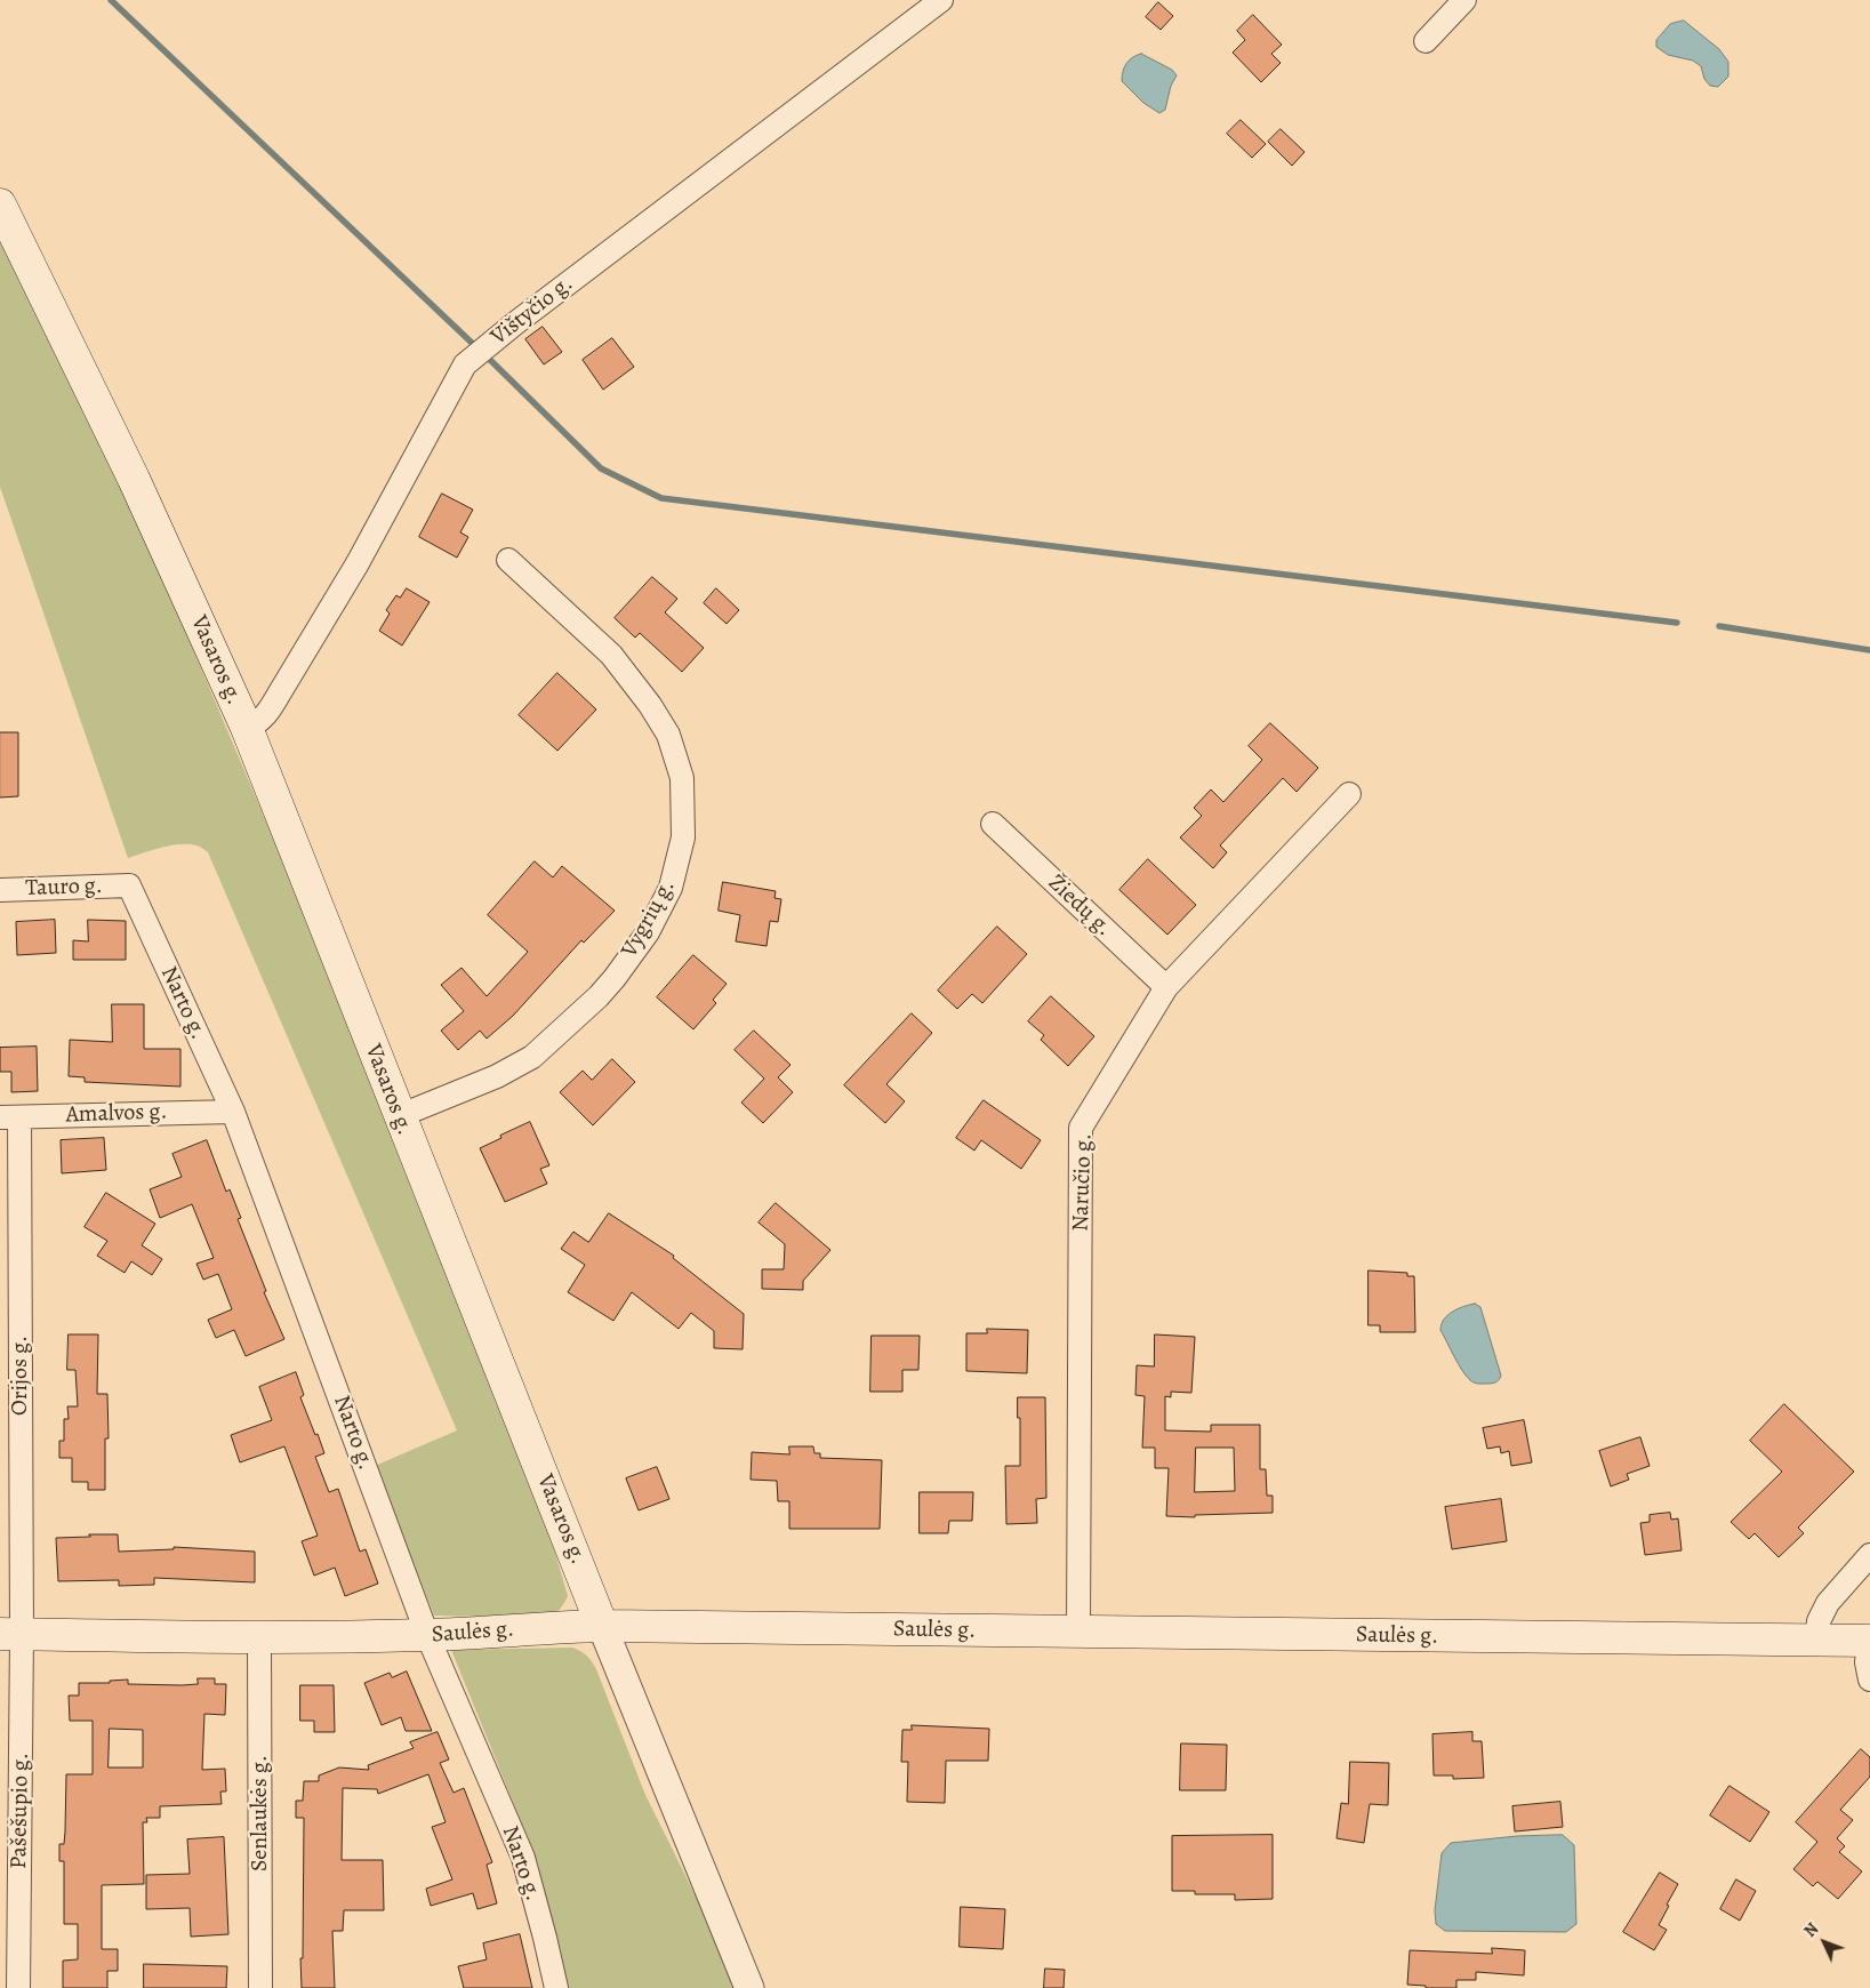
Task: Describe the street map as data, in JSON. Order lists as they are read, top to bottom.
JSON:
{
  "streets": {
    "main road": ["Vasaros g.", "Saulės g."],
    "street": [
      "Vištyčio g.",
      "Tauro g.",
      "Žiedų g.",
      "Vygrių g.",
      "Narto g.",
      "Amalvos g.",
      "Naručio g.",
      "Orijos g.",
      "Pašešupio g.",
      "Senlaukės g."
    ]
  },
  "crossings": [
    ["Vištyčio g.", "Vasaros g."],
    ["Vasaros g.", "Vygrių g."],
    ["Vasaros g.", "Saulės g."],
    ["Tauro g.", "Narto g."],
    ["Žiedų g.", "Naručio g."],
    ["Narto g.", "Amalvos g."],
    ["Narto g.", "Saulės g."],
    ["Amalvos g.", "Orijos g."],
    ["Naručio g.", "Saulės g."],
    ["Orijos g.", "Saulės g."],
    ["Orijos g.", "Pašešupio g."],
    ["Saulės g.", "Pašešupio g."],
    ["Saulės g.", "Senlaukės g."]
  ],
  "north": "top left"
}
